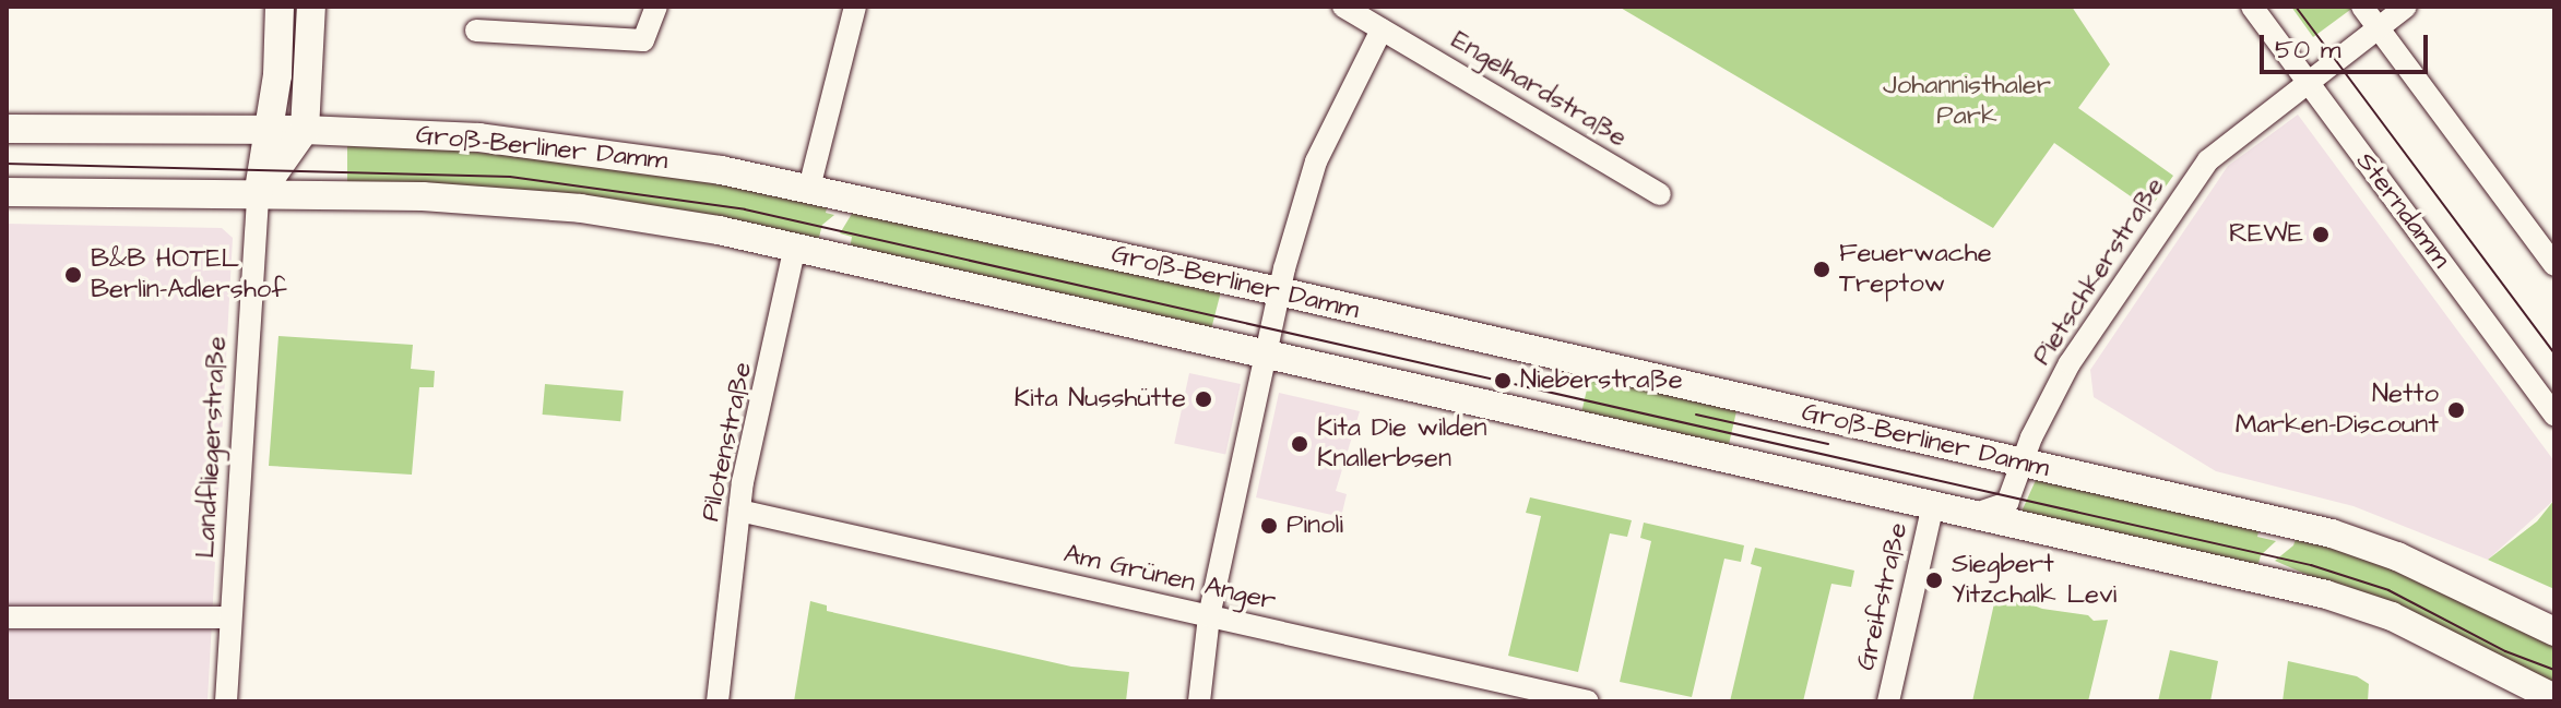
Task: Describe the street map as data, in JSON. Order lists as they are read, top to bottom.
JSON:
{
  "streets": {
    "main road": ["Groß-Berliner Damm"],
    "street": [
      "Engelhardstraße",
      "Sterndamm",
      "Pietschkerstraße",
      "Pilotenstraße",
      "Landfliegerstraße",
      "Am Grünen Anger",
      "Greifstraße"
    ]
  },
  "crossings": [
    ["Groß-Berliner Damm", "Pietschkerstraße"],
    ["Sterndamm", "Pietschkerstraße"],
    ["Pilotenstraße", "Am Grünen Anger"]
  ],
  "parks": ["Johannisthaler Park"],
  "places": [
    "REWE",
    "Feuerwache Treptow",
    "B&B HOTEL Berlin-Adlershof",
    "Nieberstraße",
    "Kita Nusshütte",
    "Netto Marken-Discount",
    "Kita Die wilden Knallerbsen",
    "Pinoli",
    "Siegbert Yitzchalk Levi"
  ],
  "scale_bar": "50 m"
}
